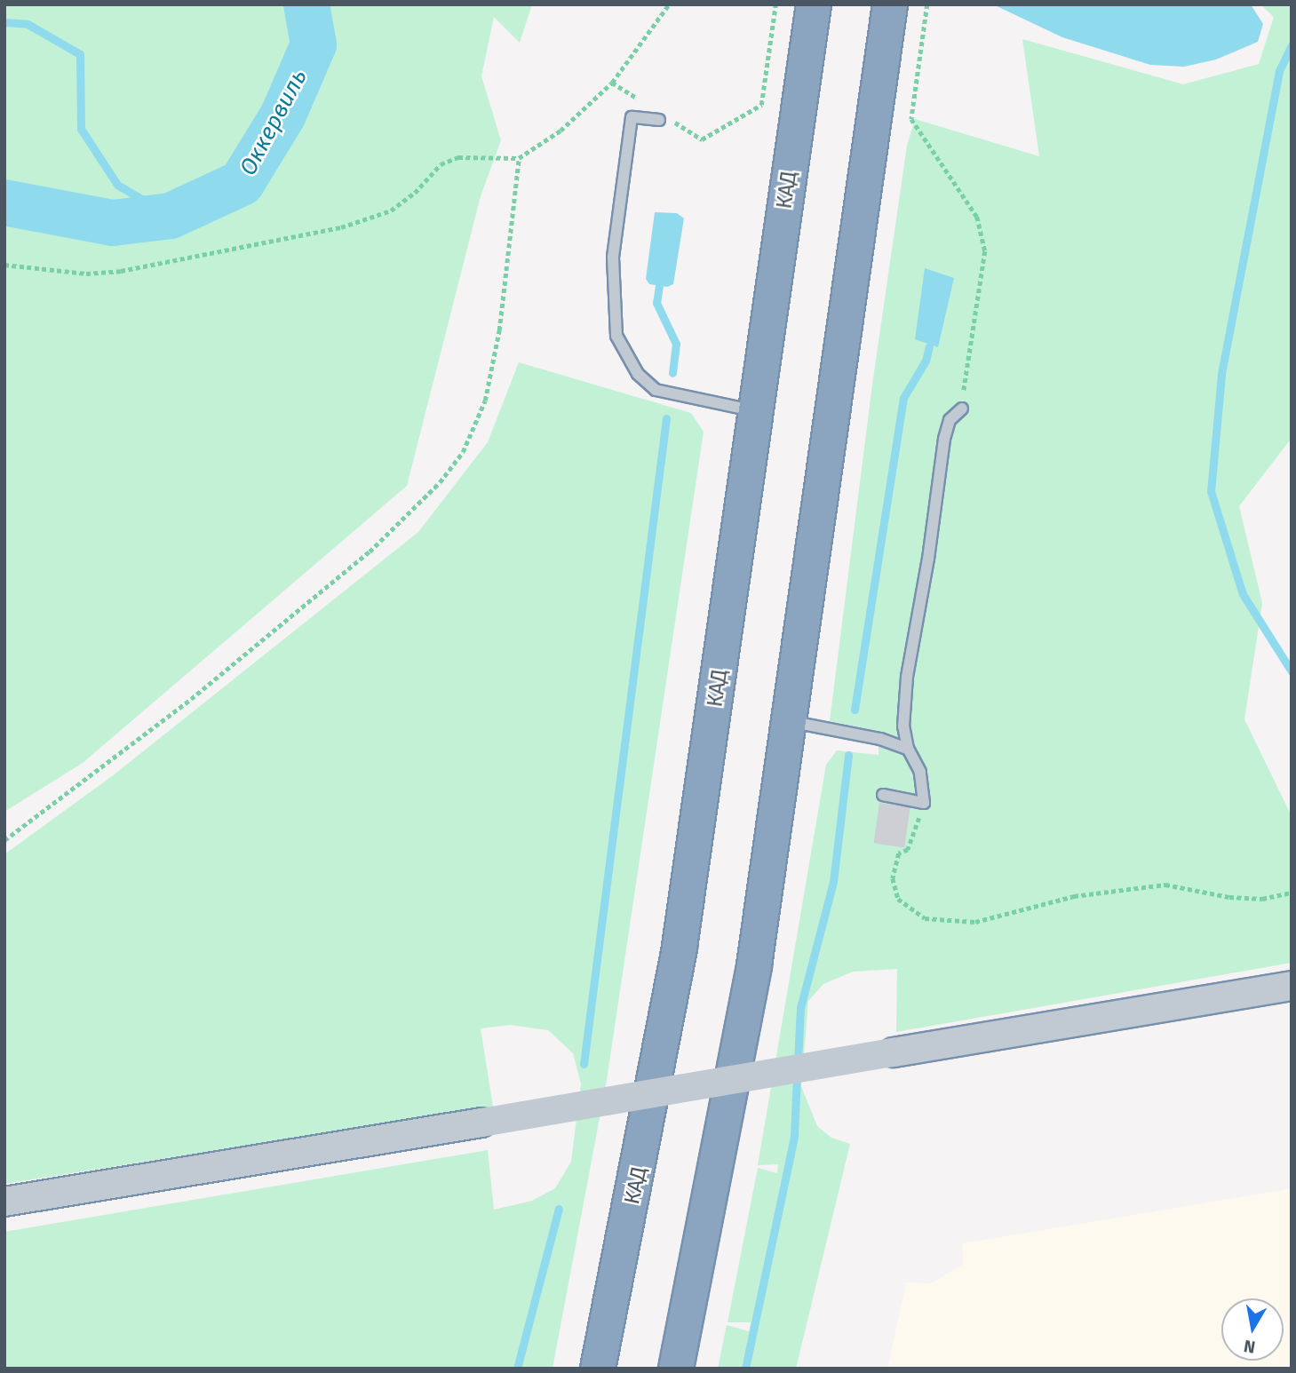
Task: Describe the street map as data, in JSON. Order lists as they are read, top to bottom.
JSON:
{
  "streets": {
    "highway": ["КАД"]
  },
  "water": ["Оккервиль"],
  "north": "bottom"
}
